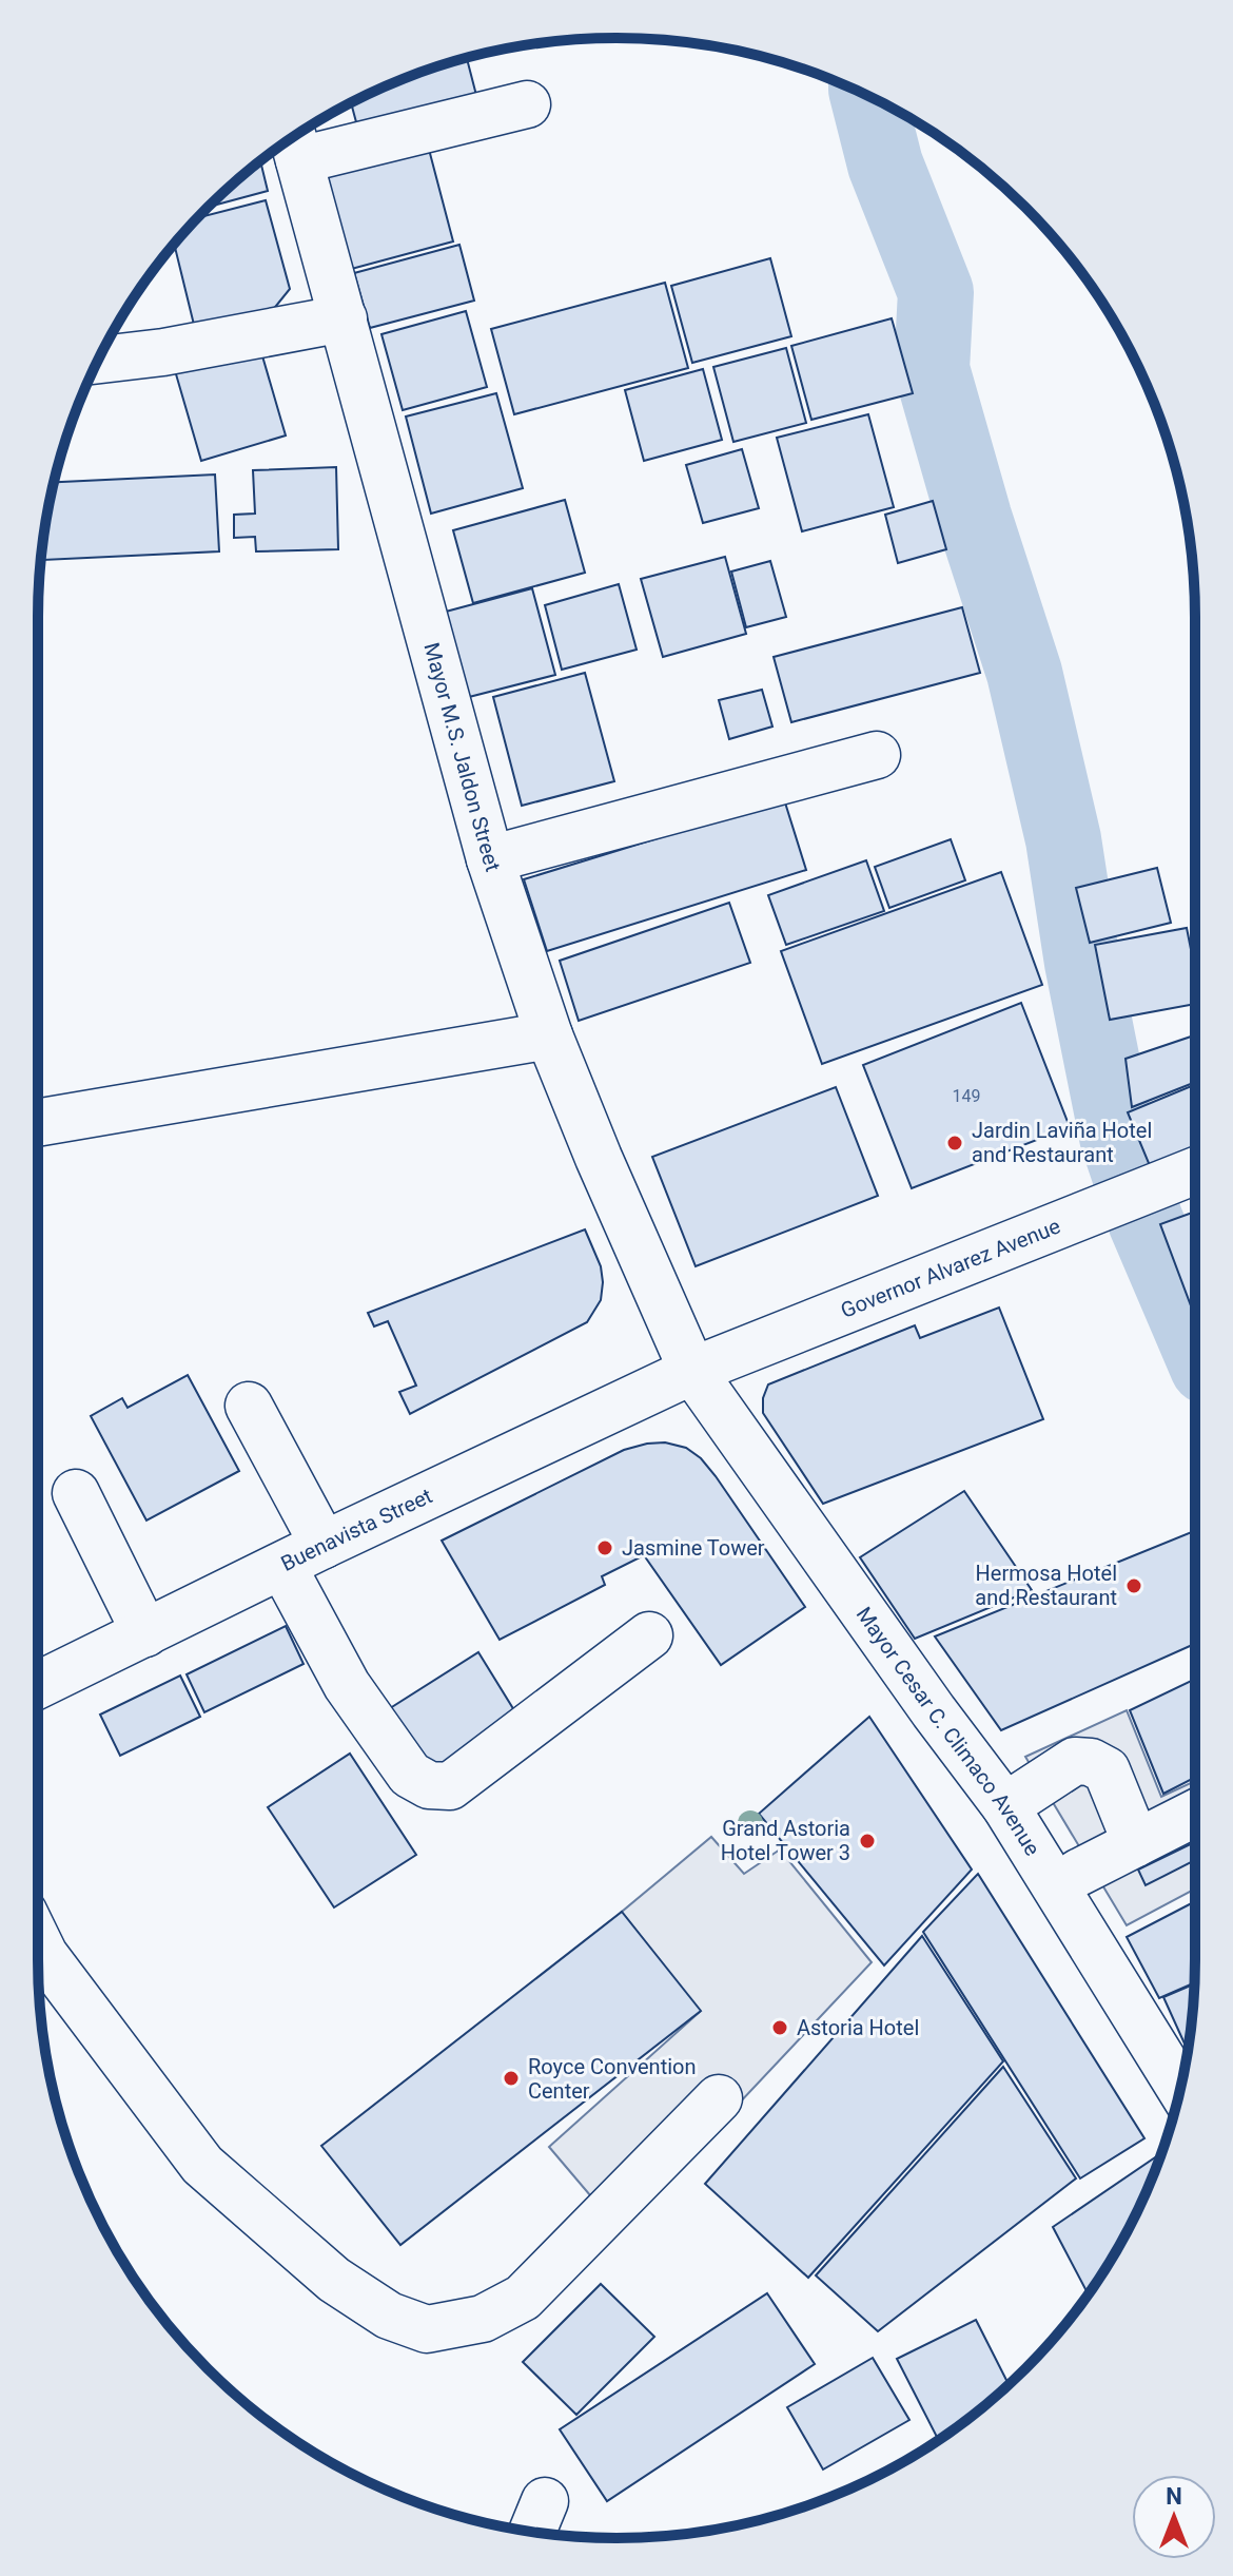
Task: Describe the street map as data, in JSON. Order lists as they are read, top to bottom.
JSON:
{
  "streets": {
    "main road": [
      "Mayor M.S. Jaldon Street",
      "Governor Alvarez Avenue",
      "Buenavista Street",
      "Mayor Cesar C. Climaco Avenue"
    ]
  },
  "crossings": [
    ["Mayor M.S. Jaldon Street", "Governor Alvarez Avenue"],
    ["Mayor M.S. Jaldon Street", "Buenavista Street"],
    ["Mayor M.S. Jaldon Street", "Mayor Cesar C. Climaco Avenue"],
    ["Governor Alvarez Avenue", "Buenavista Street"],
    ["Governor Alvarez Avenue", "Mayor Cesar C. Climaco Avenue"],
    ["Buenavista Street", "Mayor Cesar C. Climaco Avenue"]
  ],
  "places": [
    "Jardin Laviña Hotel and Restaurant",
    "Jasmine Tower",
    "Hermosa Hotel and Restaurant",
    "Grand Astoria Hotel Tower 3",
    "Astoria Hotel",
    "Royce Convention Center"
  ],
  "house_numbers": ["149"],
  "north": "top"
}
